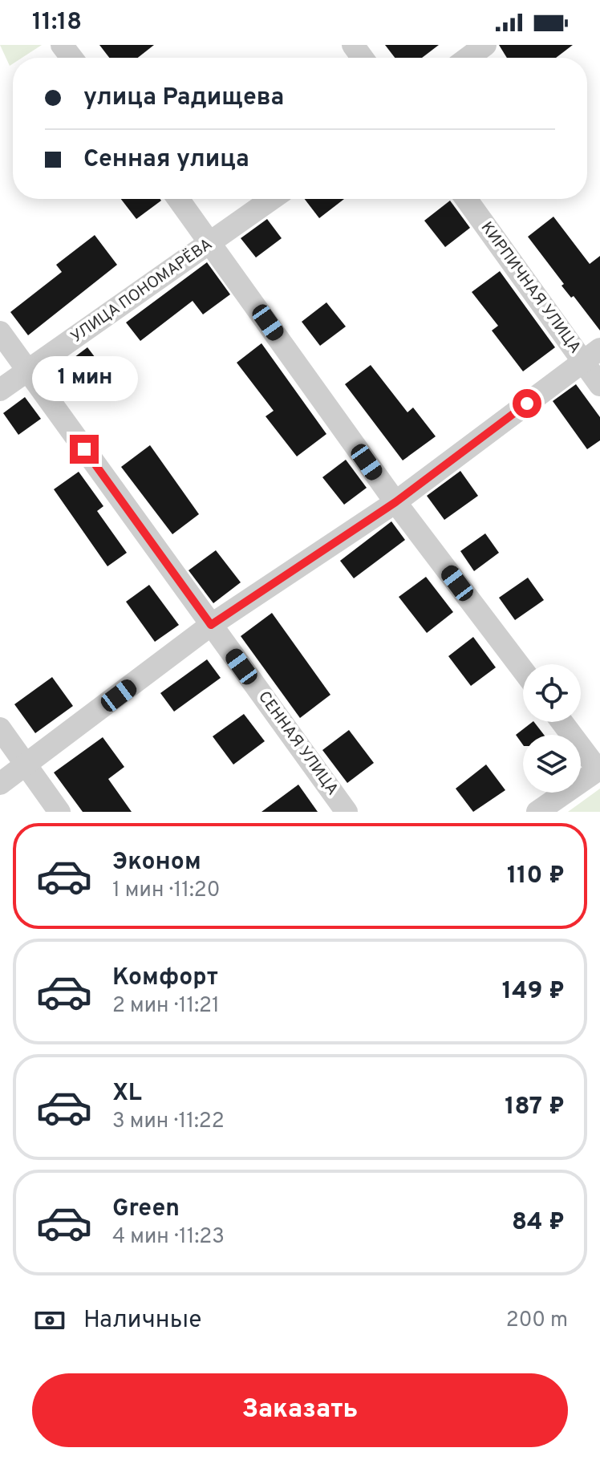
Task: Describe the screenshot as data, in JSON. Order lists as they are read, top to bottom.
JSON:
{
  "streets": {
    "street": ["КИРПИЧНАЯ УЛИЦА", "УЛИЦА ПОНОМАРЁВА", "СЕННАЯ УЛИЦА"]
  },
  "crossings": [
    ["УЛИЦА ПОНОМАРЁВА", "СЕННАЯ УЛИЦА"]
  ],
  "page": {
    "status": "11:18",
    "banner": ["улица Радищева", "Сенная улица"],
    "bubble": "1 мин",
    "list": [
      {
        "name": "Эконом",
        "note": "1 мин · 11:20",
        "value": "110 ₽"
      },
      {
        "name": "Комфорт",
        "note": "2 мин · 11:21",
        "value": "149 ₽"
      },
      {
        "name": "XL",
        "note": "3 мин · 11:22",
        "value": "187 ₽"
      },
      {
        "name": "Green",
        "note": "4 мин · 11:23",
        "value": "84 ₽"
      }
    ],
    "pay": ["Наличные", "200 m"],
    "buttons": "Заказать"
  }
}
